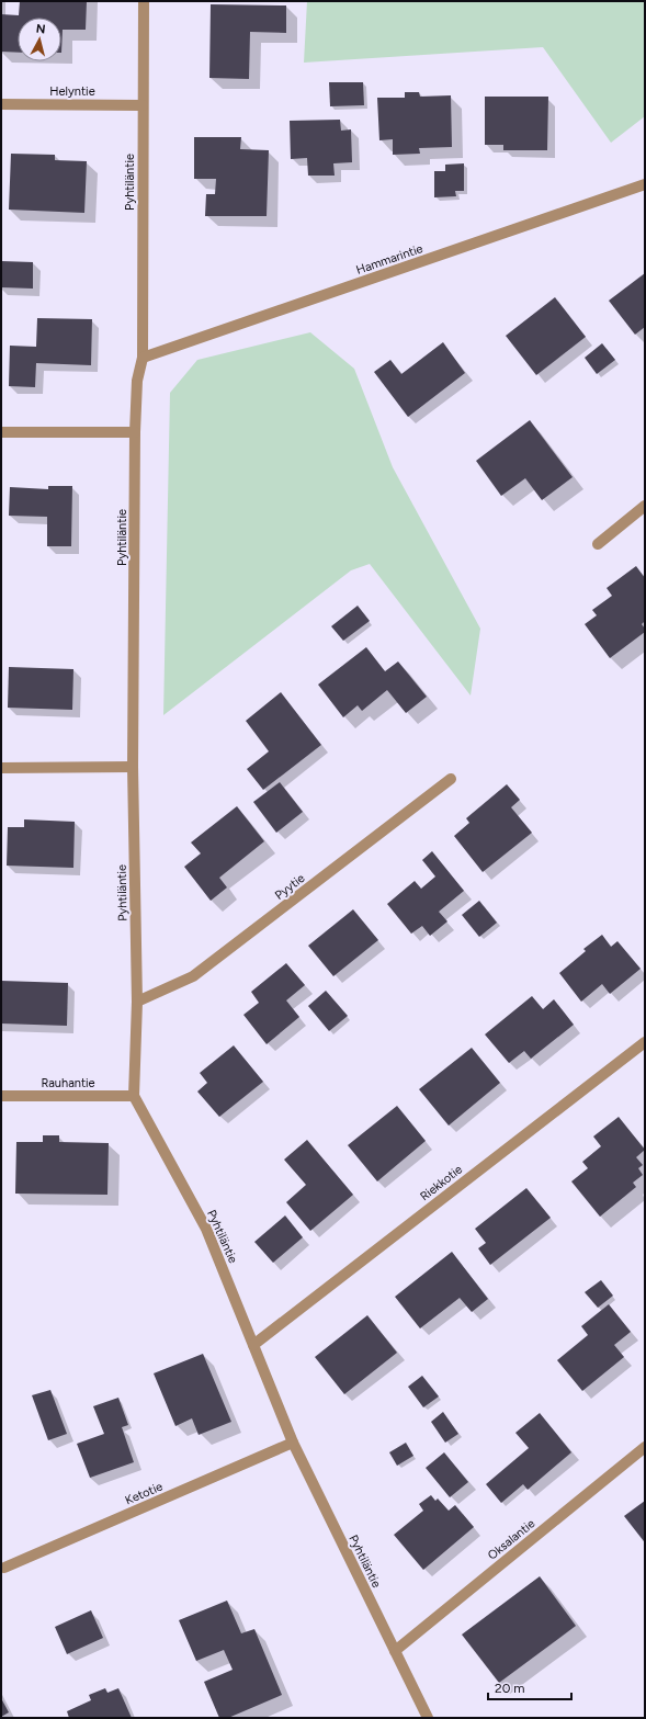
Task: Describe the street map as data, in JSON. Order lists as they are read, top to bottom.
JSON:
{
  "streets": {
    "street": [
      "Helyntie",
      "Pyhtiläntie",
      "Hammarintie",
      "Pyytie",
      "Rauhantie",
      "Riekkotie",
      "Ketotie",
      "Oksalantie"
    ]
  },
  "crossings": [
    ["Helyntie", "Pyhtiläntie"],
    ["Pyhtiläntie", "Hammarintie"],
    ["Pyhtiläntie", "Pyytie"],
    ["Pyhtiläntie", "Rauhantie"],
    ["Pyhtiläntie", "Riekkotie"],
    ["Pyhtiläntie", "Ketotie"],
    ["Pyhtiläntie", "Oksalantie"]
  ],
  "scale_bar": "20 m",
  "north": "top"
}
